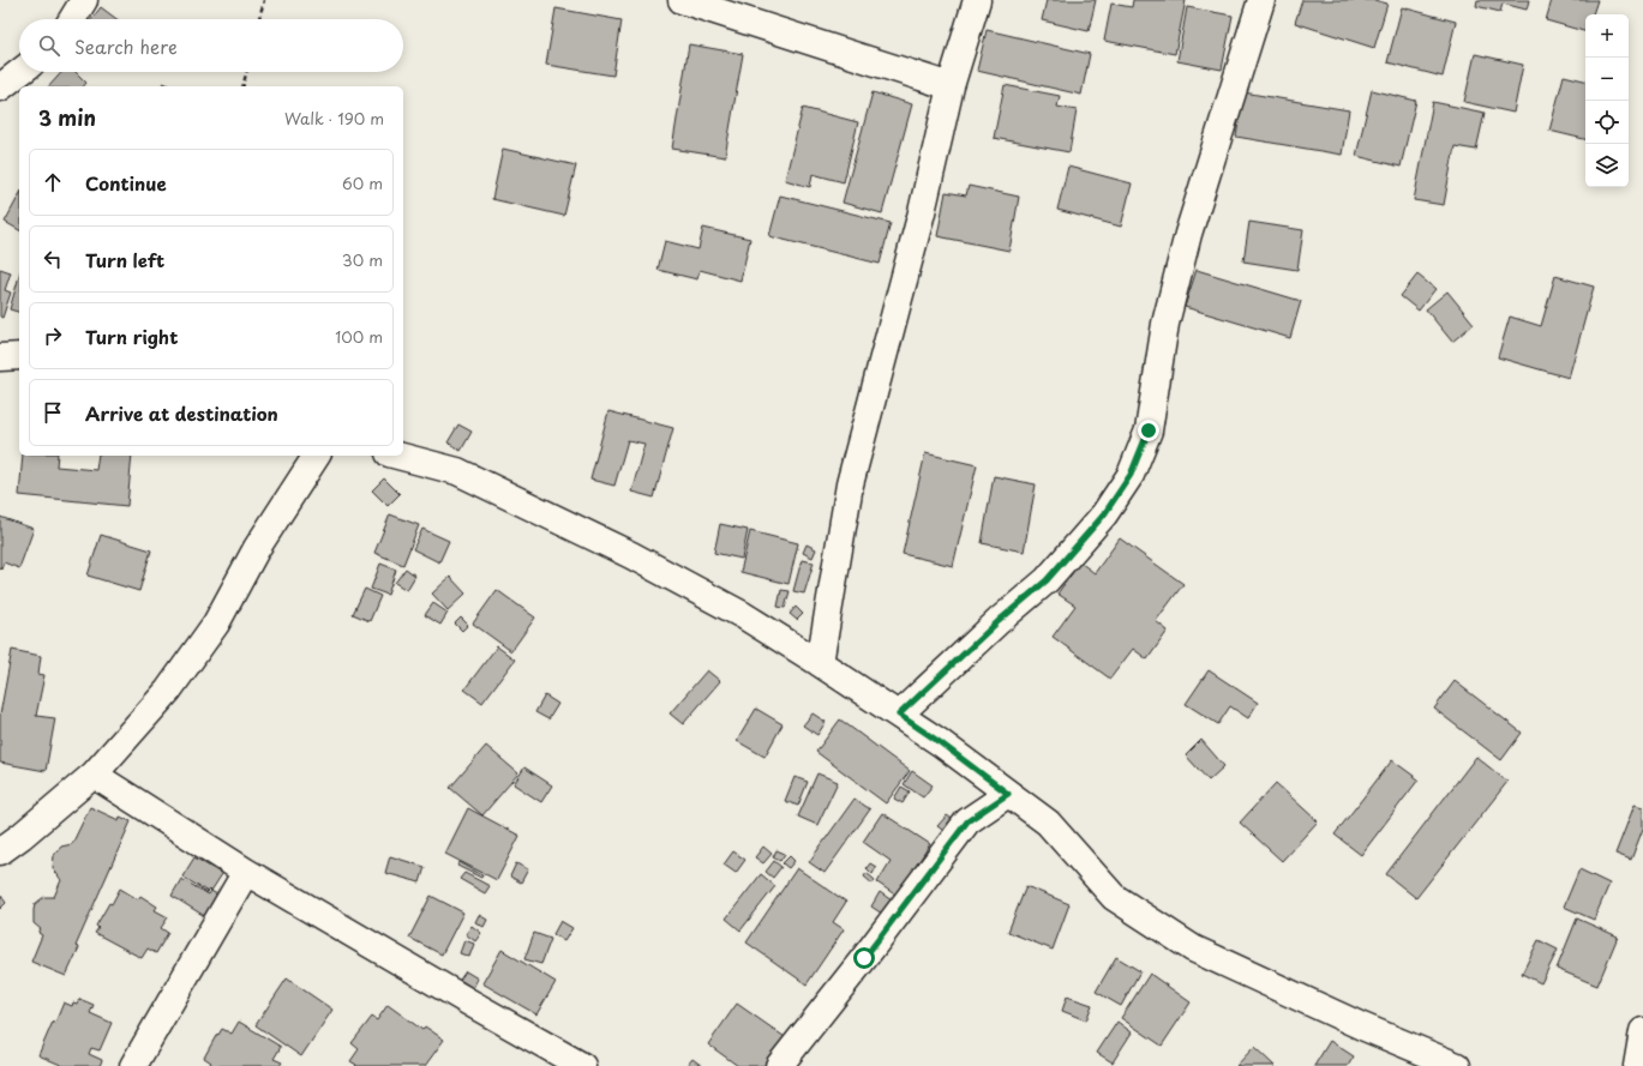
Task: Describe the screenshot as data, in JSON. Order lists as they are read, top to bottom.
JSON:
{
  "page": {
    "map_buttons": ["+", "−"],
    "search": "Search here",
    "heading": ["3 min", "Walk · 190 m"],
    "list": [
      ["Continue", "60 m"],
      ["Turn left", "30 m"],
      ["Turn right", "100 m"],
      "Arrive at destination"
    ]
  }
}
